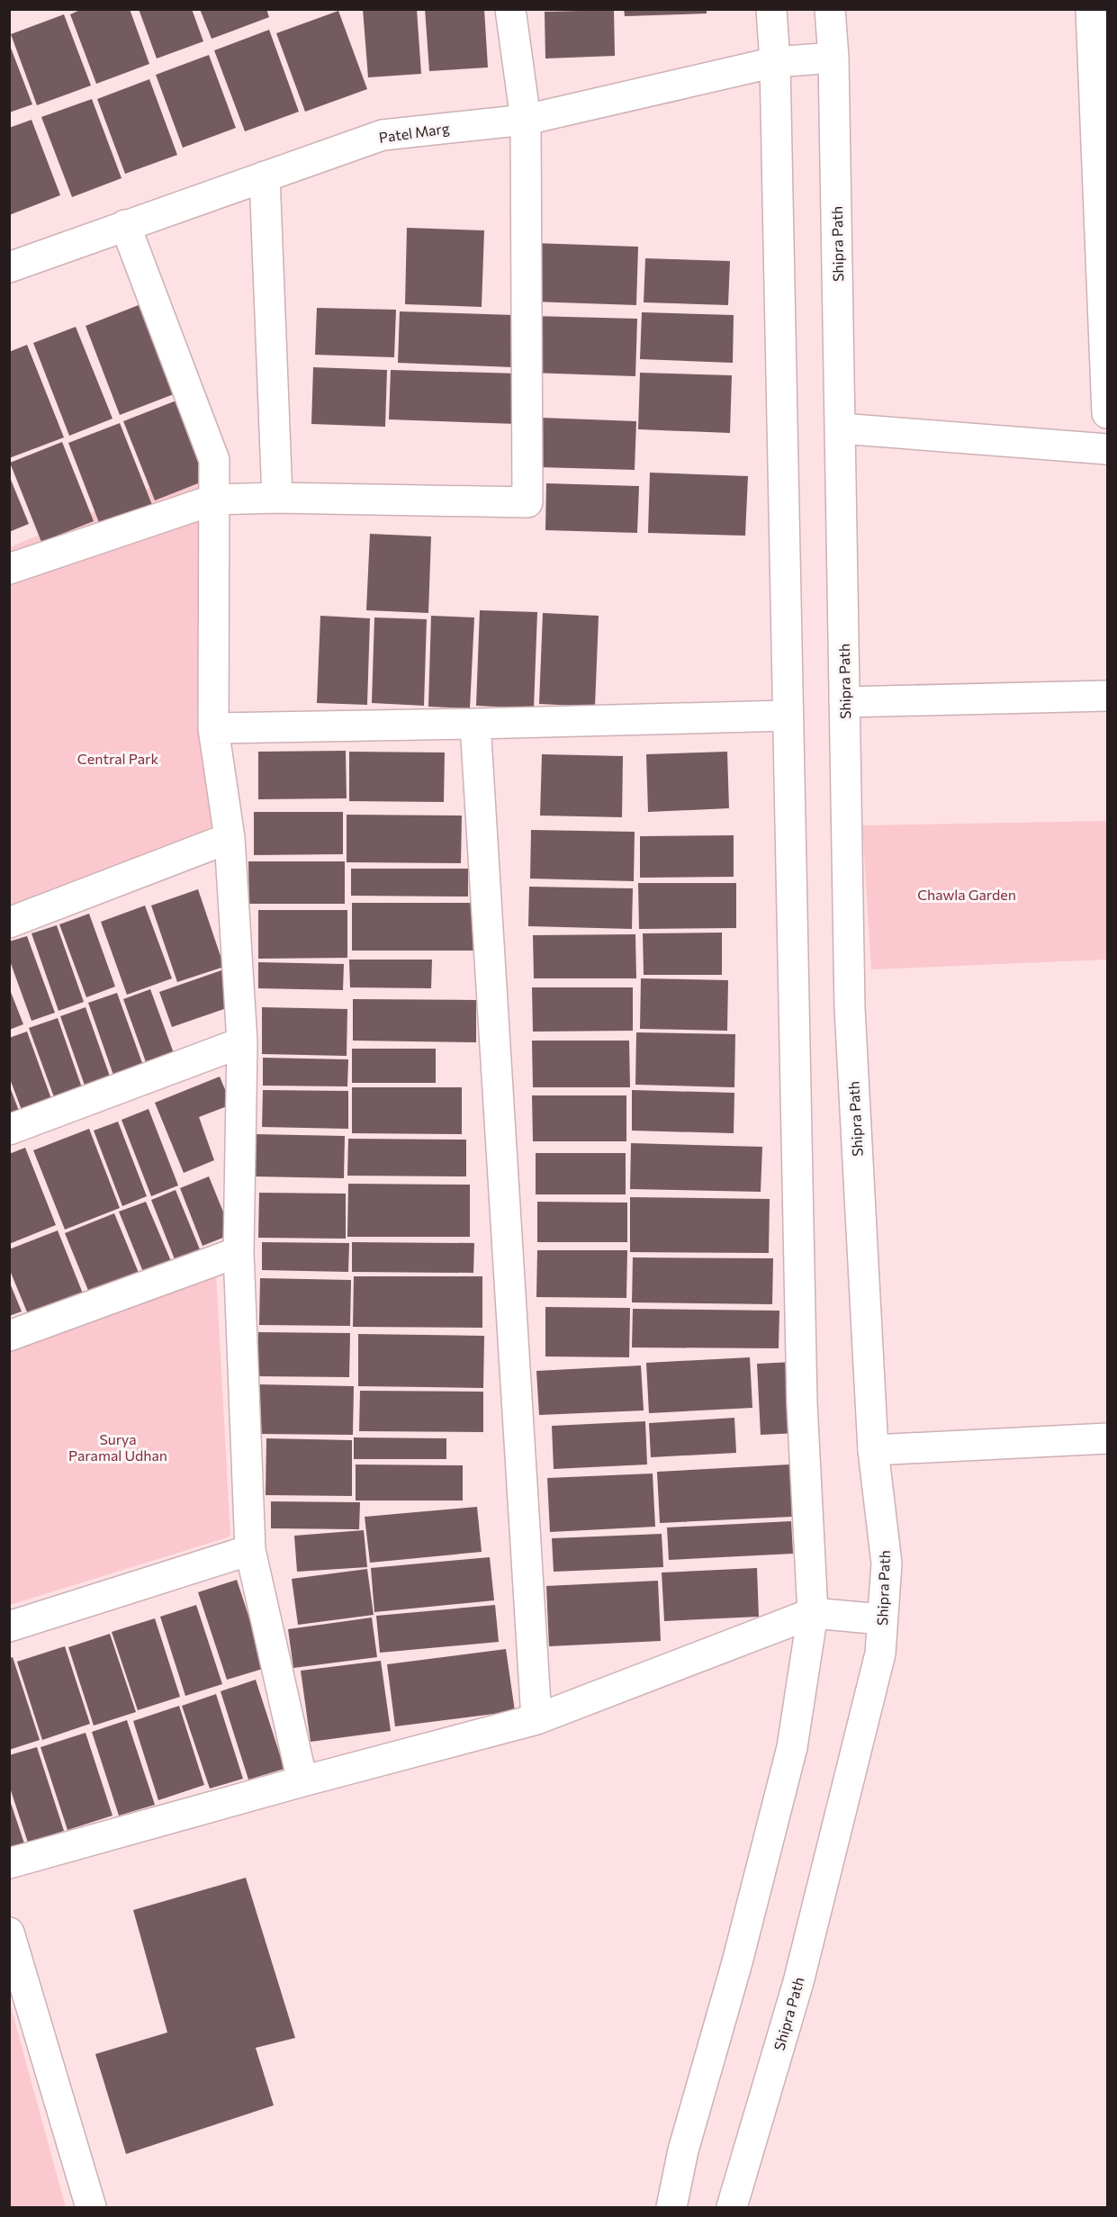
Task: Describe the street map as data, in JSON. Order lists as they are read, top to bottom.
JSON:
{
  "streets": {
    "street": ["Patel Marg", "Shipra Path"]
  },
  "crossings": [
    ["Patel Marg", "Shipra Path"]
  ],
  "parks": ["Central Park", "Chawla Garden", "Surya Paramal Udhan"]
}
